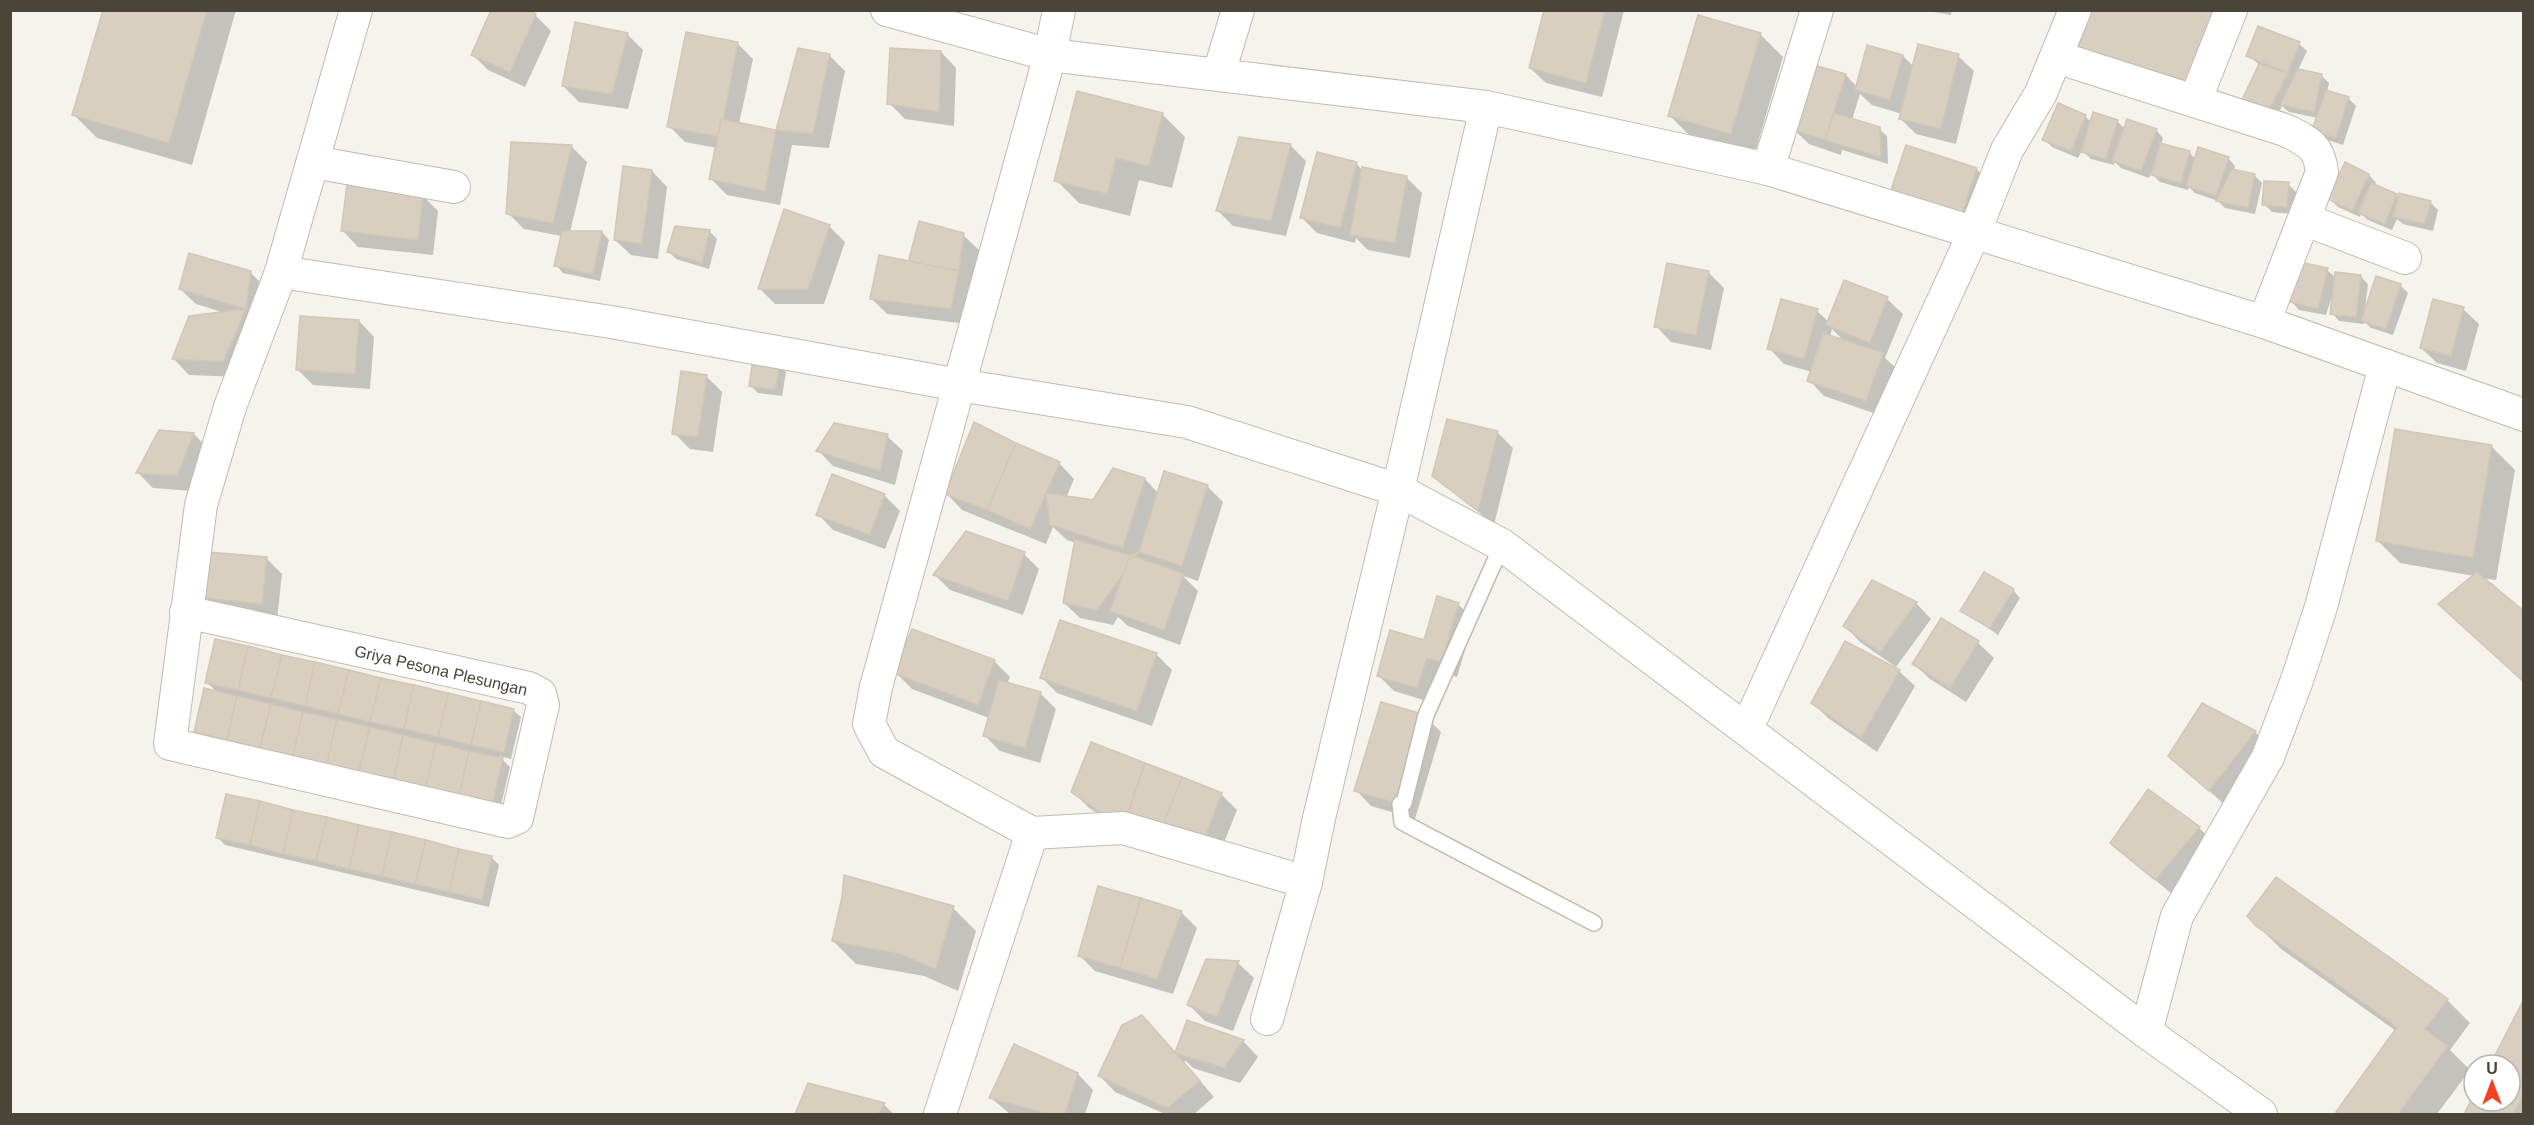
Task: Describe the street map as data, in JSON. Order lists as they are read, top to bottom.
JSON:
{
  "streets": {
    "street": ["Griya Pesona Plesungan"]
  },
  "north": "top"
}
